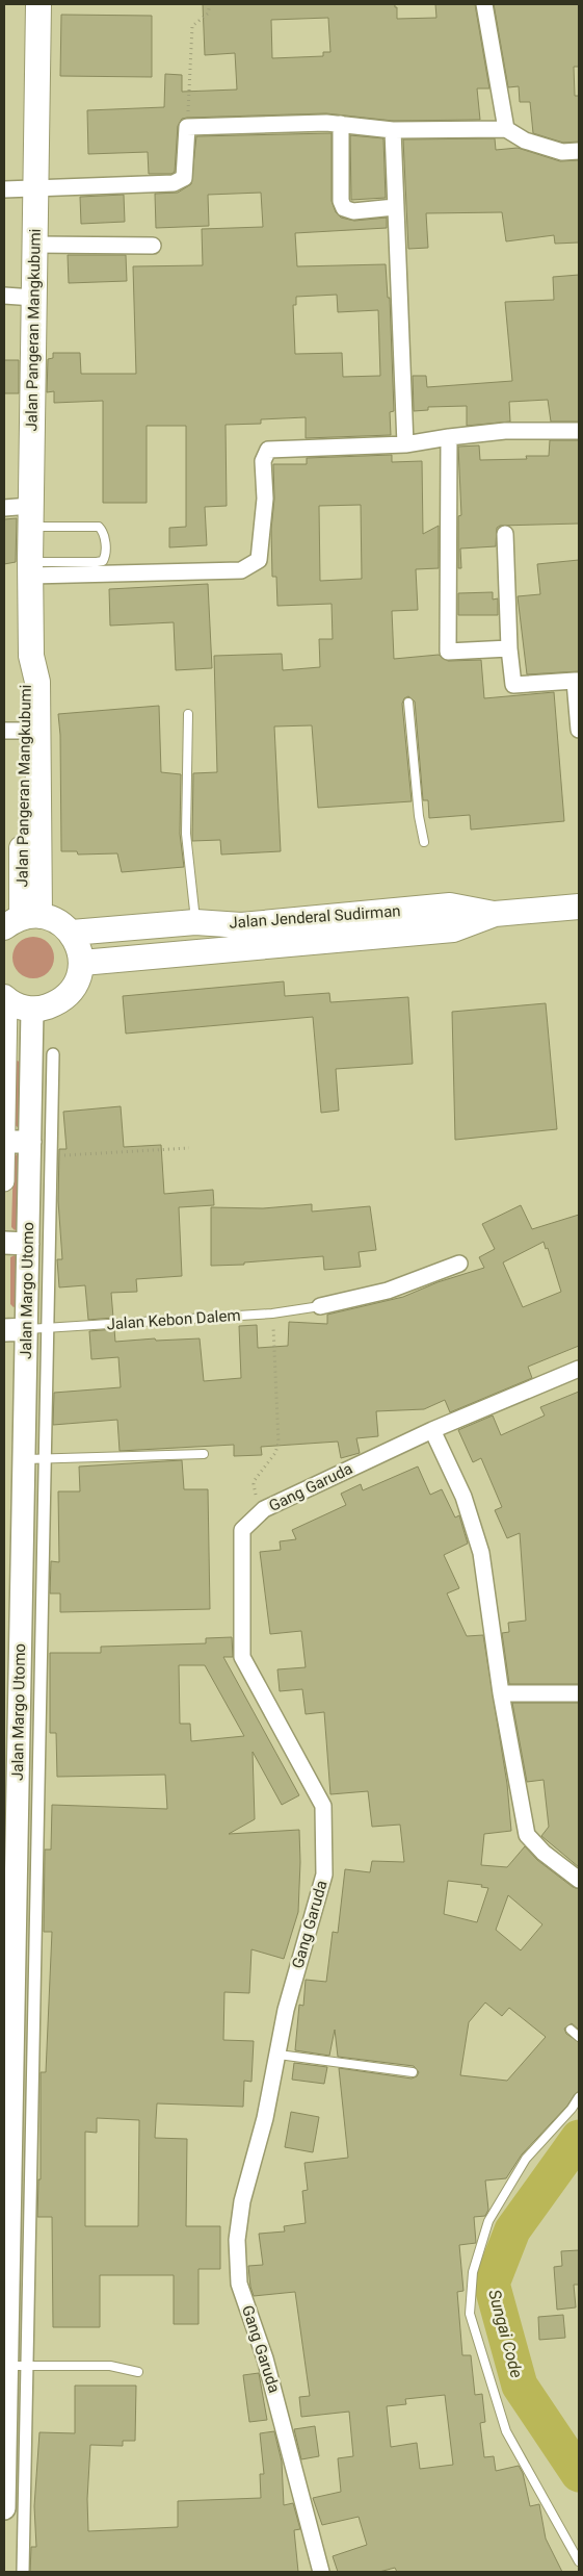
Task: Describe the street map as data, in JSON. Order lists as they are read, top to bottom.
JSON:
{
  "streets": {
    "main road": ["Jalan Pangeran Mangkubumi", "Jalan Jenderal Sudirman", "Jalan Margo Utomo"],
    "street": ["Gang Garuda"],
    "lane": ["Jalan Kebon Dalem"]
  },
  "crossings": [
    ["Jalan Margo Utomo", "Jalan Kebon Dalem"]
  ],
  "water": ["Sungai Code"]
}
